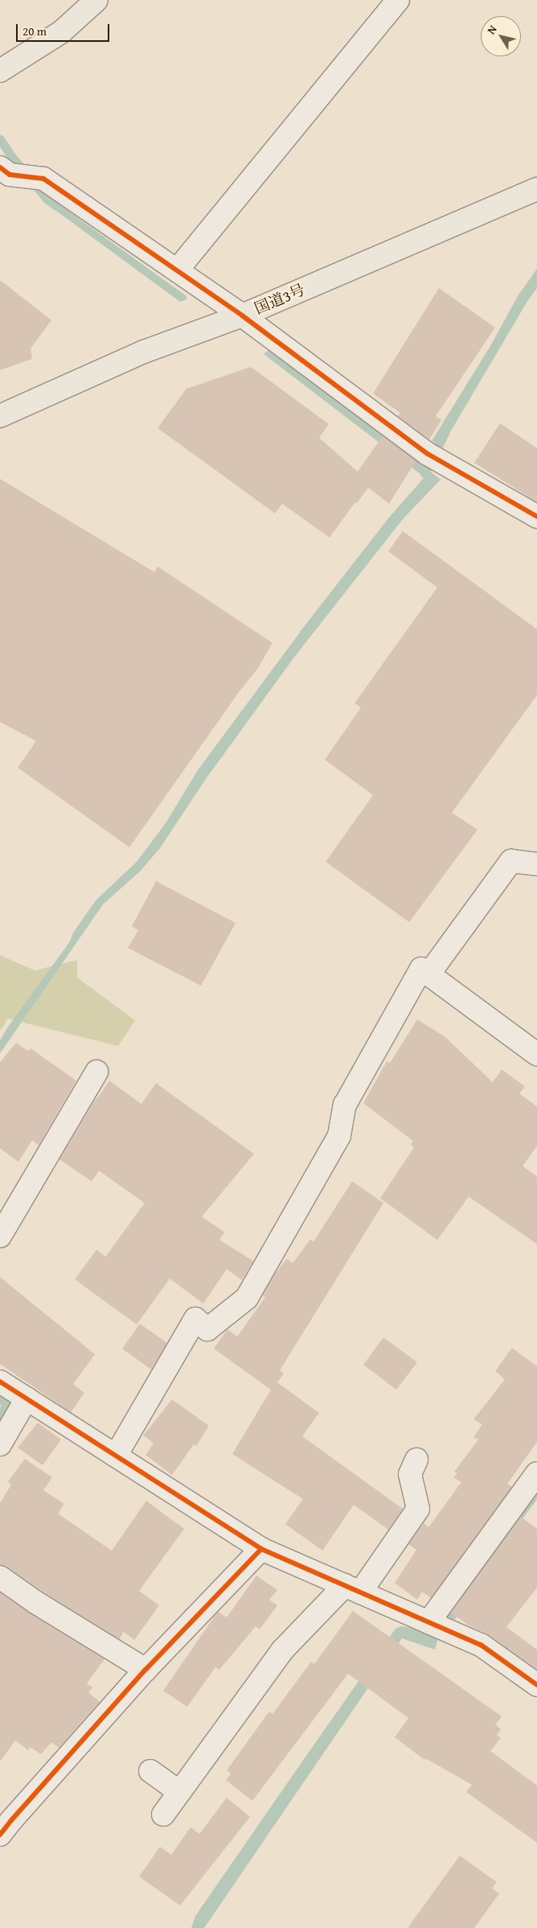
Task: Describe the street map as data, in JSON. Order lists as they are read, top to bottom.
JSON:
{
  "streets": {
    "highway": ["国道3号"]
  },
  "scale_bar": "20 m",
  "north": "top left"
}
